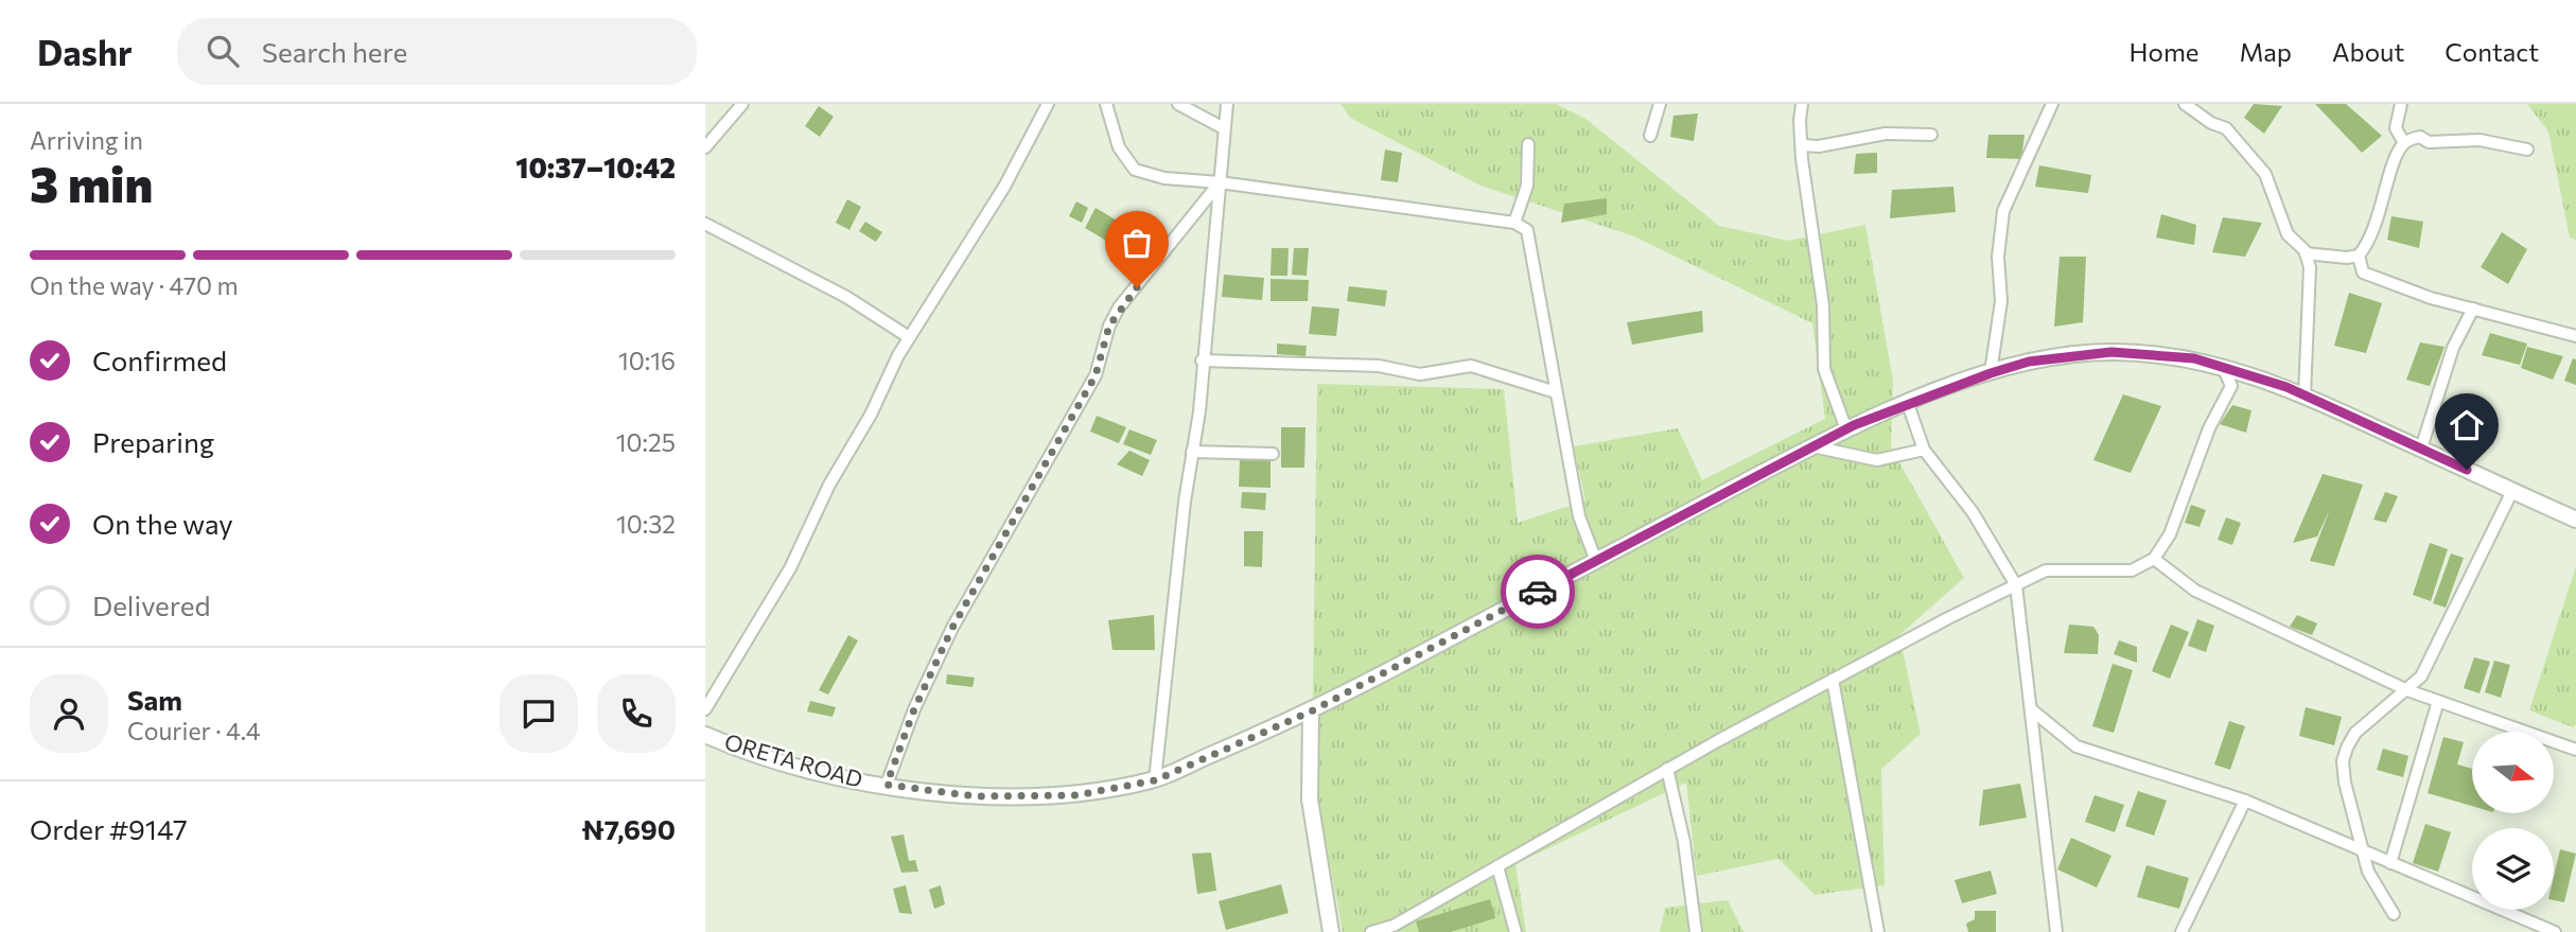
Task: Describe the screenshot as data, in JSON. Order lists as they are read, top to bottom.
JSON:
{
  "streets": {
    "street": ["ORETA ROAD"]
  },
  "north": "right",
  "page": {
    "header": "Dashr",
    "search": "Search here",
    "nav": [
      "Home",
      "Map",
      "About",
      "Contact"
    ],
    "heading": ["3 min", "Arriving in", "10:37–10:42"],
    "panel": [
      "Sam",
      "Courier · 4.4",
      "Order #9147",
      "₦7,690"
    ],
    "bar": "On the way · 470 m",
    "list": [
      ["Confirmed", "10:16"],
      ["Preparing", "10:25"],
      ["On the way", "10:32"],
      "Delivered"
    ]
  }
}
